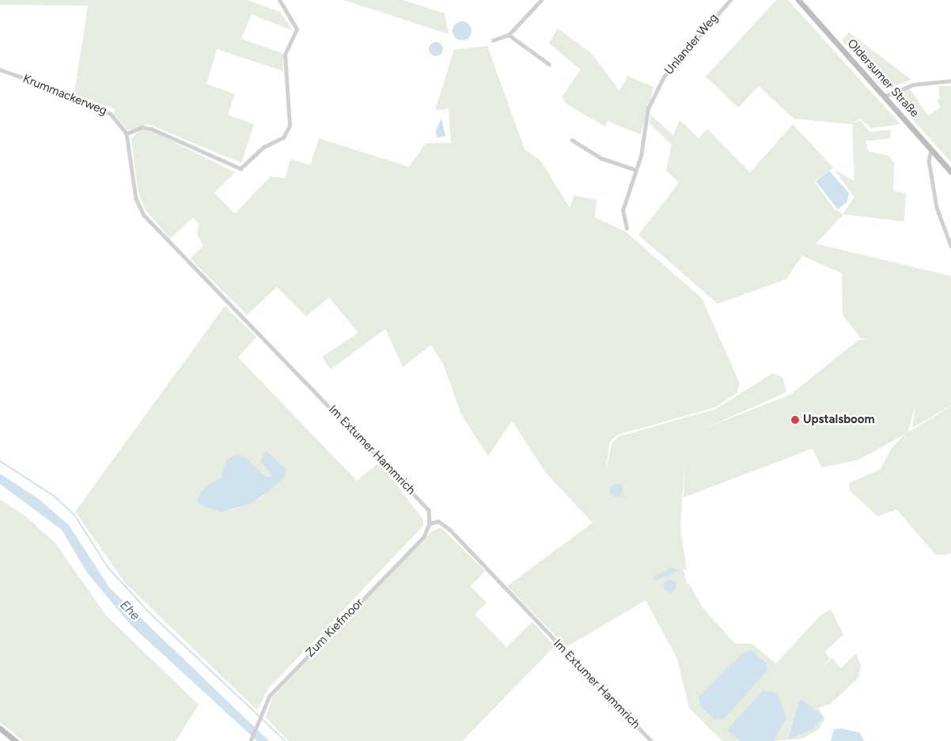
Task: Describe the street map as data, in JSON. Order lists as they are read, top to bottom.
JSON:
{
  "streets": {
    "main road": ["Oldersumer Straße"],
    "street": [
      "Unlander Weg",
      "Krummackerweg",
      "Im Extumer Hammrich",
      "Zum Kiefmoor"
    ]
  },
  "crossings": [
    ["Krummackerweg", "Im Extumer Hammrich"],
    ["Im Extumer Hammrich", "Zum Kiefmoor"]
  ],
  "water": ["Ehe"],
  "places": ["Upstalsboom"]
}
